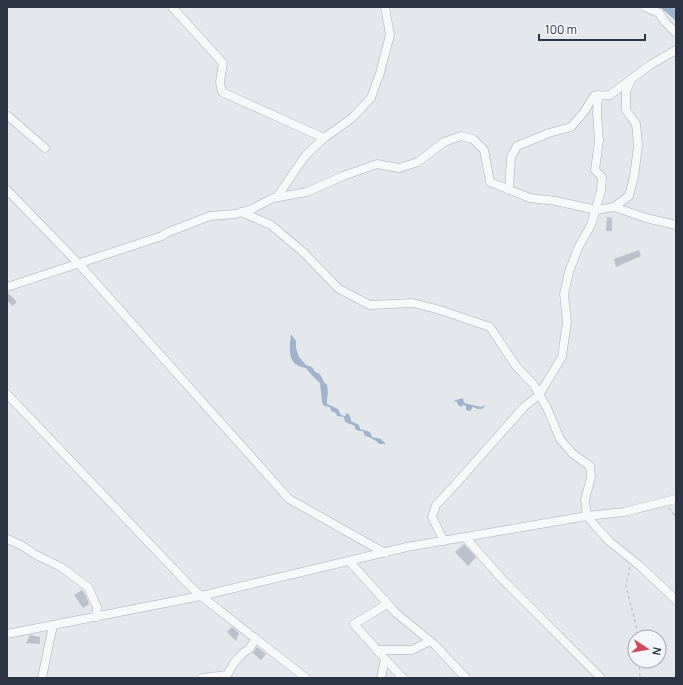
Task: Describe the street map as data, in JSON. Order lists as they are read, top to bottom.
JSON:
{
  "scale_bar": "100 m",
  "north": "right"
}
